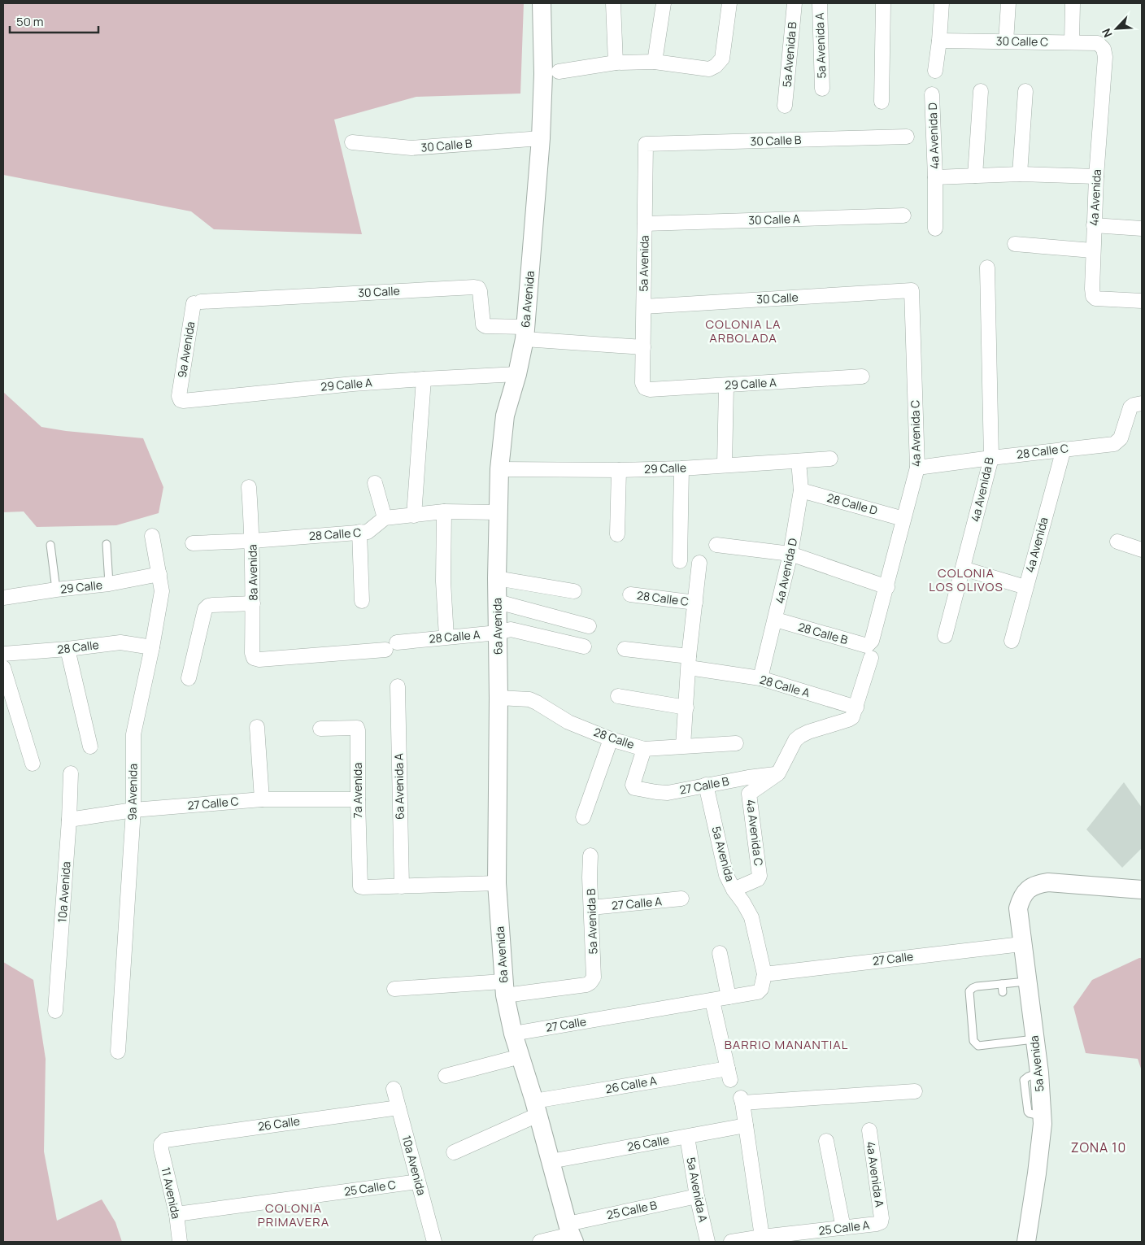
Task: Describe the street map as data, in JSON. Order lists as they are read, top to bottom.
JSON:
{
  "streets": {
    "street": [
      "30 Calle C",
      "5a Avenida A",
      "5a Avenida B",
      "4a Avenida D",
      "30 Calle B",
      "4a Avenida",
      "30 Calle A",
      "5a Avenida",
      "30 Calle",
      "6a Avenida",
      "9a Avenida",
      "29 Calle A",
      "4a Avenida C",
      "28 Calle C",
      "29 Calle",
      "4a Avenida B",
      "28 Calle D",
      "8a Avenida",
      "28 Calle B",
      "28 Calle A",
      "28 Calle",
      "27 Calle B",
      "6a Avenida A",
      "7a Avenida",
      "27 Calle C",
      "10a Avenida",
      "27 Calle A",
      "27 Calle",
      "26 Calle A",
      "26 Calle",
      "4a Avenida A",
      "25 Calle C",
      "11 Avenida",
      "25 Calle B",
      "25 Calle A"
    ]
  },
  "crossings": [
    ["30 Calle C", "4a Avenida"],
    ["5a Avenida A", "26 Calle"],
    ["5a Avenida A", "25 Calle B"],
    ["5a Avenida B", "6a Avenida"],
    ["5a Avenida B", "27 Calle A"],
    ["4a Avenida D", "29 Calle"],
    ["4a Avenida D", "28 Calle D"],
    ["4a Avenida D", "28 Calle B"],
    ["4a Avenida D", "28 Calle A"],
    ["30 Calle B", "5a Avenida"],
    ["30 Calle B", "6a Avenida"],
    ["4a Avenida", "28 Calle C"],
    ["30 Calle A", "5a Avenida"],
    ["5a Avenida", "30 Calle"],
    ["5a Avenida", "29 Calle A"],
    ["5a Avenida", "4a Avenida C"],
    ["5a Avenida", "27 Calle B"],
    ["5a Avenida", "27 Calle"],
    ["30 Calle", "6a Avenida"],
    ["30 Calle", "9a Avenida"],
    ["30 Calle", "4a Avenida C"],
    ["6a Avenida", "29 Calle A"],
    ["6a Avenida", "29 Calle"],
    ["6a Avenida", "28 Calle A"],
    ["6a Avenida", "28 Calle"],
    ["6a Avenida", "27 Calle"],
    ["6a Avenida", "26 Calle A"],
    ["6a Avenida", "26 Calle"],
    ["6a Avenida", "25 Calle B"],
    ["9a Avenida", "29 Calle A"],
    ["9a Avenida", "29 Calle"],
    ["9a Avenida", "28 Calle"],
    ["9a Avenida", "27 Calle C"],
    ["4a Avenida C", "28 Calle C"],
    ["4a Avenida C", "28 Calle D"],
    ["4a Avenida C", "28 Calle B"],
    ["4a Avenida C", "28 Calle A"],
    ["4a Avenida C", "27 Calle B"],
    ["28 Calle C", "4a Avenida B"],
    ["28 Calle C", "8a Avenida"],
    ["8a Avenida", "28 Calle A"],
    ["28 Calle", "27 Calle B"],
    ["6a Avenida A", "7a Avenida"],
    ["7a Avenida", "27 Calle C"],
    ["27 Calle C", "10a Avenida"],
    ["10a Avenida", "26 Calle"],
    ["10a Avenida", "25 Calle C"],
    ["27 Calle", "26 Calle A"],
    ["26 Calle", "11 Avenida"],
    ["4a Avenida A", "25 Calle A"],
    ["25 Calle C", "11 Avenida"]
  ],
  "districts": [
    "COLONIA LA ARBOLADA",
    "COLONIA LOS OLIVOS",
    "BARRIO MANANTIAL",
    "ZONA 10",
    "COLONIA PRIMAVERA"
  ],
  "scale_bar": "50 m",
  "north": "bottom left"
}
